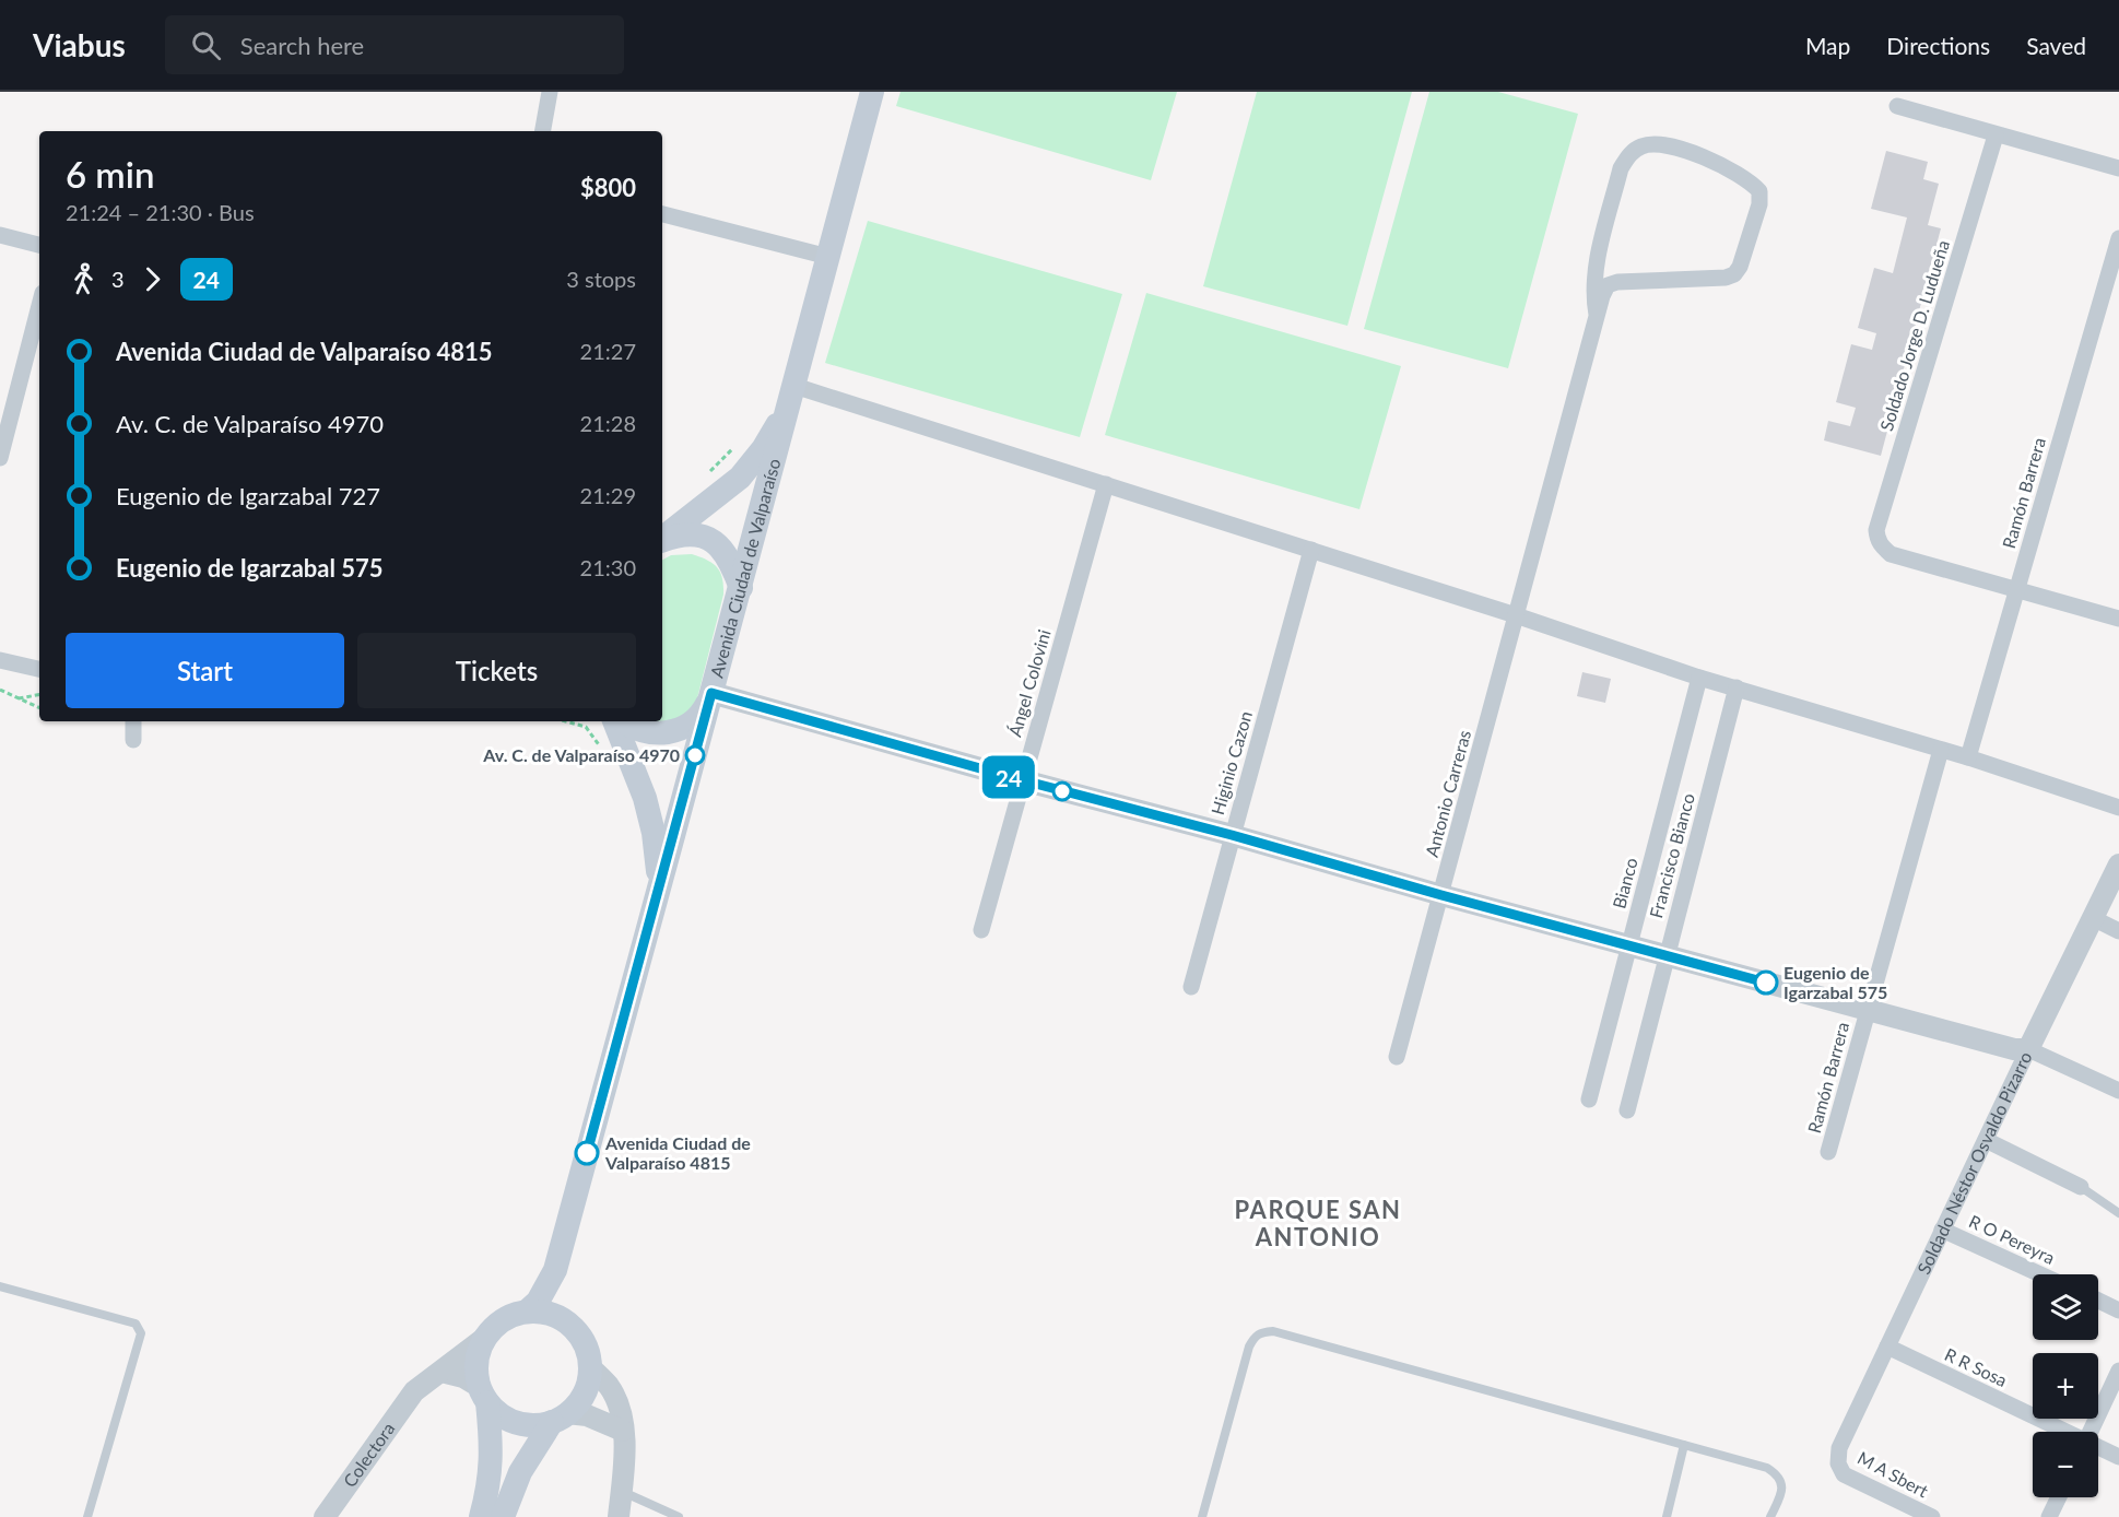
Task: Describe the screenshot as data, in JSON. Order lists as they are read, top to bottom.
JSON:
{
  "streets": {
    "main road": ["Avenida Ciudad de Valparaíso"],
    "street": [
      "Soldado Jorge D. Ludueña",
      "Ramón Barrera",
      "Ángel Colovini",
      "Higinio Cazon",
      "Antonio Carreras",
      "Francisco Bianco",
      "Bianco",
      "Soldado Néstor Osvaldo Pizarro",
      "R O Pereyra",
      "R R Sosa",
      "Colectora",
      "M A Sbert"
    ]
  },
  "crossings": [
    ["Soldado Jorge D. Ludueña", "Ramón Barrera"],
    ["Avenida Ciudad de Valparaíso", "Colectora"],
    ["Soldado Néstor Osvaldo Pizarro", "R O Pereyra"],
    ["Soldado Néstor Osvaldo Pizarro", "R R Sosa"],
    ["Soldado Néstor Osvaldo Pizarro", "M A Sbert"]
  ],
  "districts": ["PARQUE SAN ANTONIO"],
  "places": ["Av. C. de Valparaíso 4970", "Eugenio de Igarzabal 575", "Avenida Ciudad de Valparaíso 4815"],
  "lines": ["bus line 24"],
  "page": {
    "header": "Viabus",
    "search": "Search here",
    "nav": ["Map", "Directions", "Saved"],
    "on_map": "24",
    "heading": ["6 min", "21:24 – 21:30 · Bus", "$800"],
    "legs": ["3", "24", "3 stops"],
    "list": [
      {
        "name": "Avenida Ciudad de Valparaíso 4815",
        "value": "21:27"
      },
      {
        "name": "Av. C. de Valparaíso 4970",
        "value": "21:28"
      },
      {
        "name": "Eugenio de Igarzabal 727",
        "value": "21:29"
      },
      {
        "name": "Eugenio de Igarzabal 575",
        "value": "21:30"
      }
    ],
    "buttons": ["Start", "Tickets"],
    "map_buttons": ["+", "−"]
  }
}
